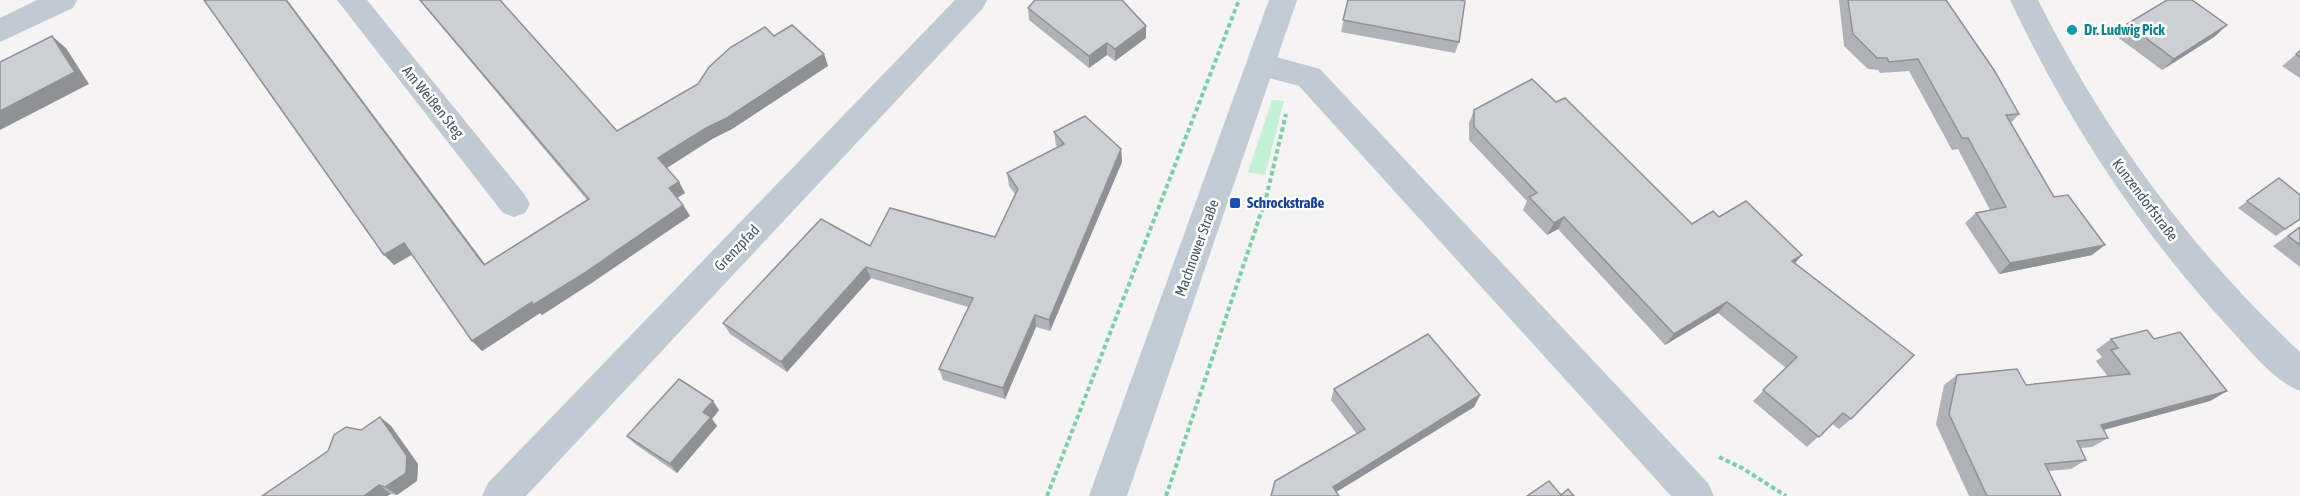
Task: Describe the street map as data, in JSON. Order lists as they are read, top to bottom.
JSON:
{
  "streets": {
    "main road": ["Machnower Straße"],
    "street": ["Am Weißen Steg", "Kunzendorfstraße", "Grenzpfad"]
  },
  "places": {
    "other": ["Dr. Ludwig Pick"],
    "transit": ["Schrockstraße"]
  }
}
